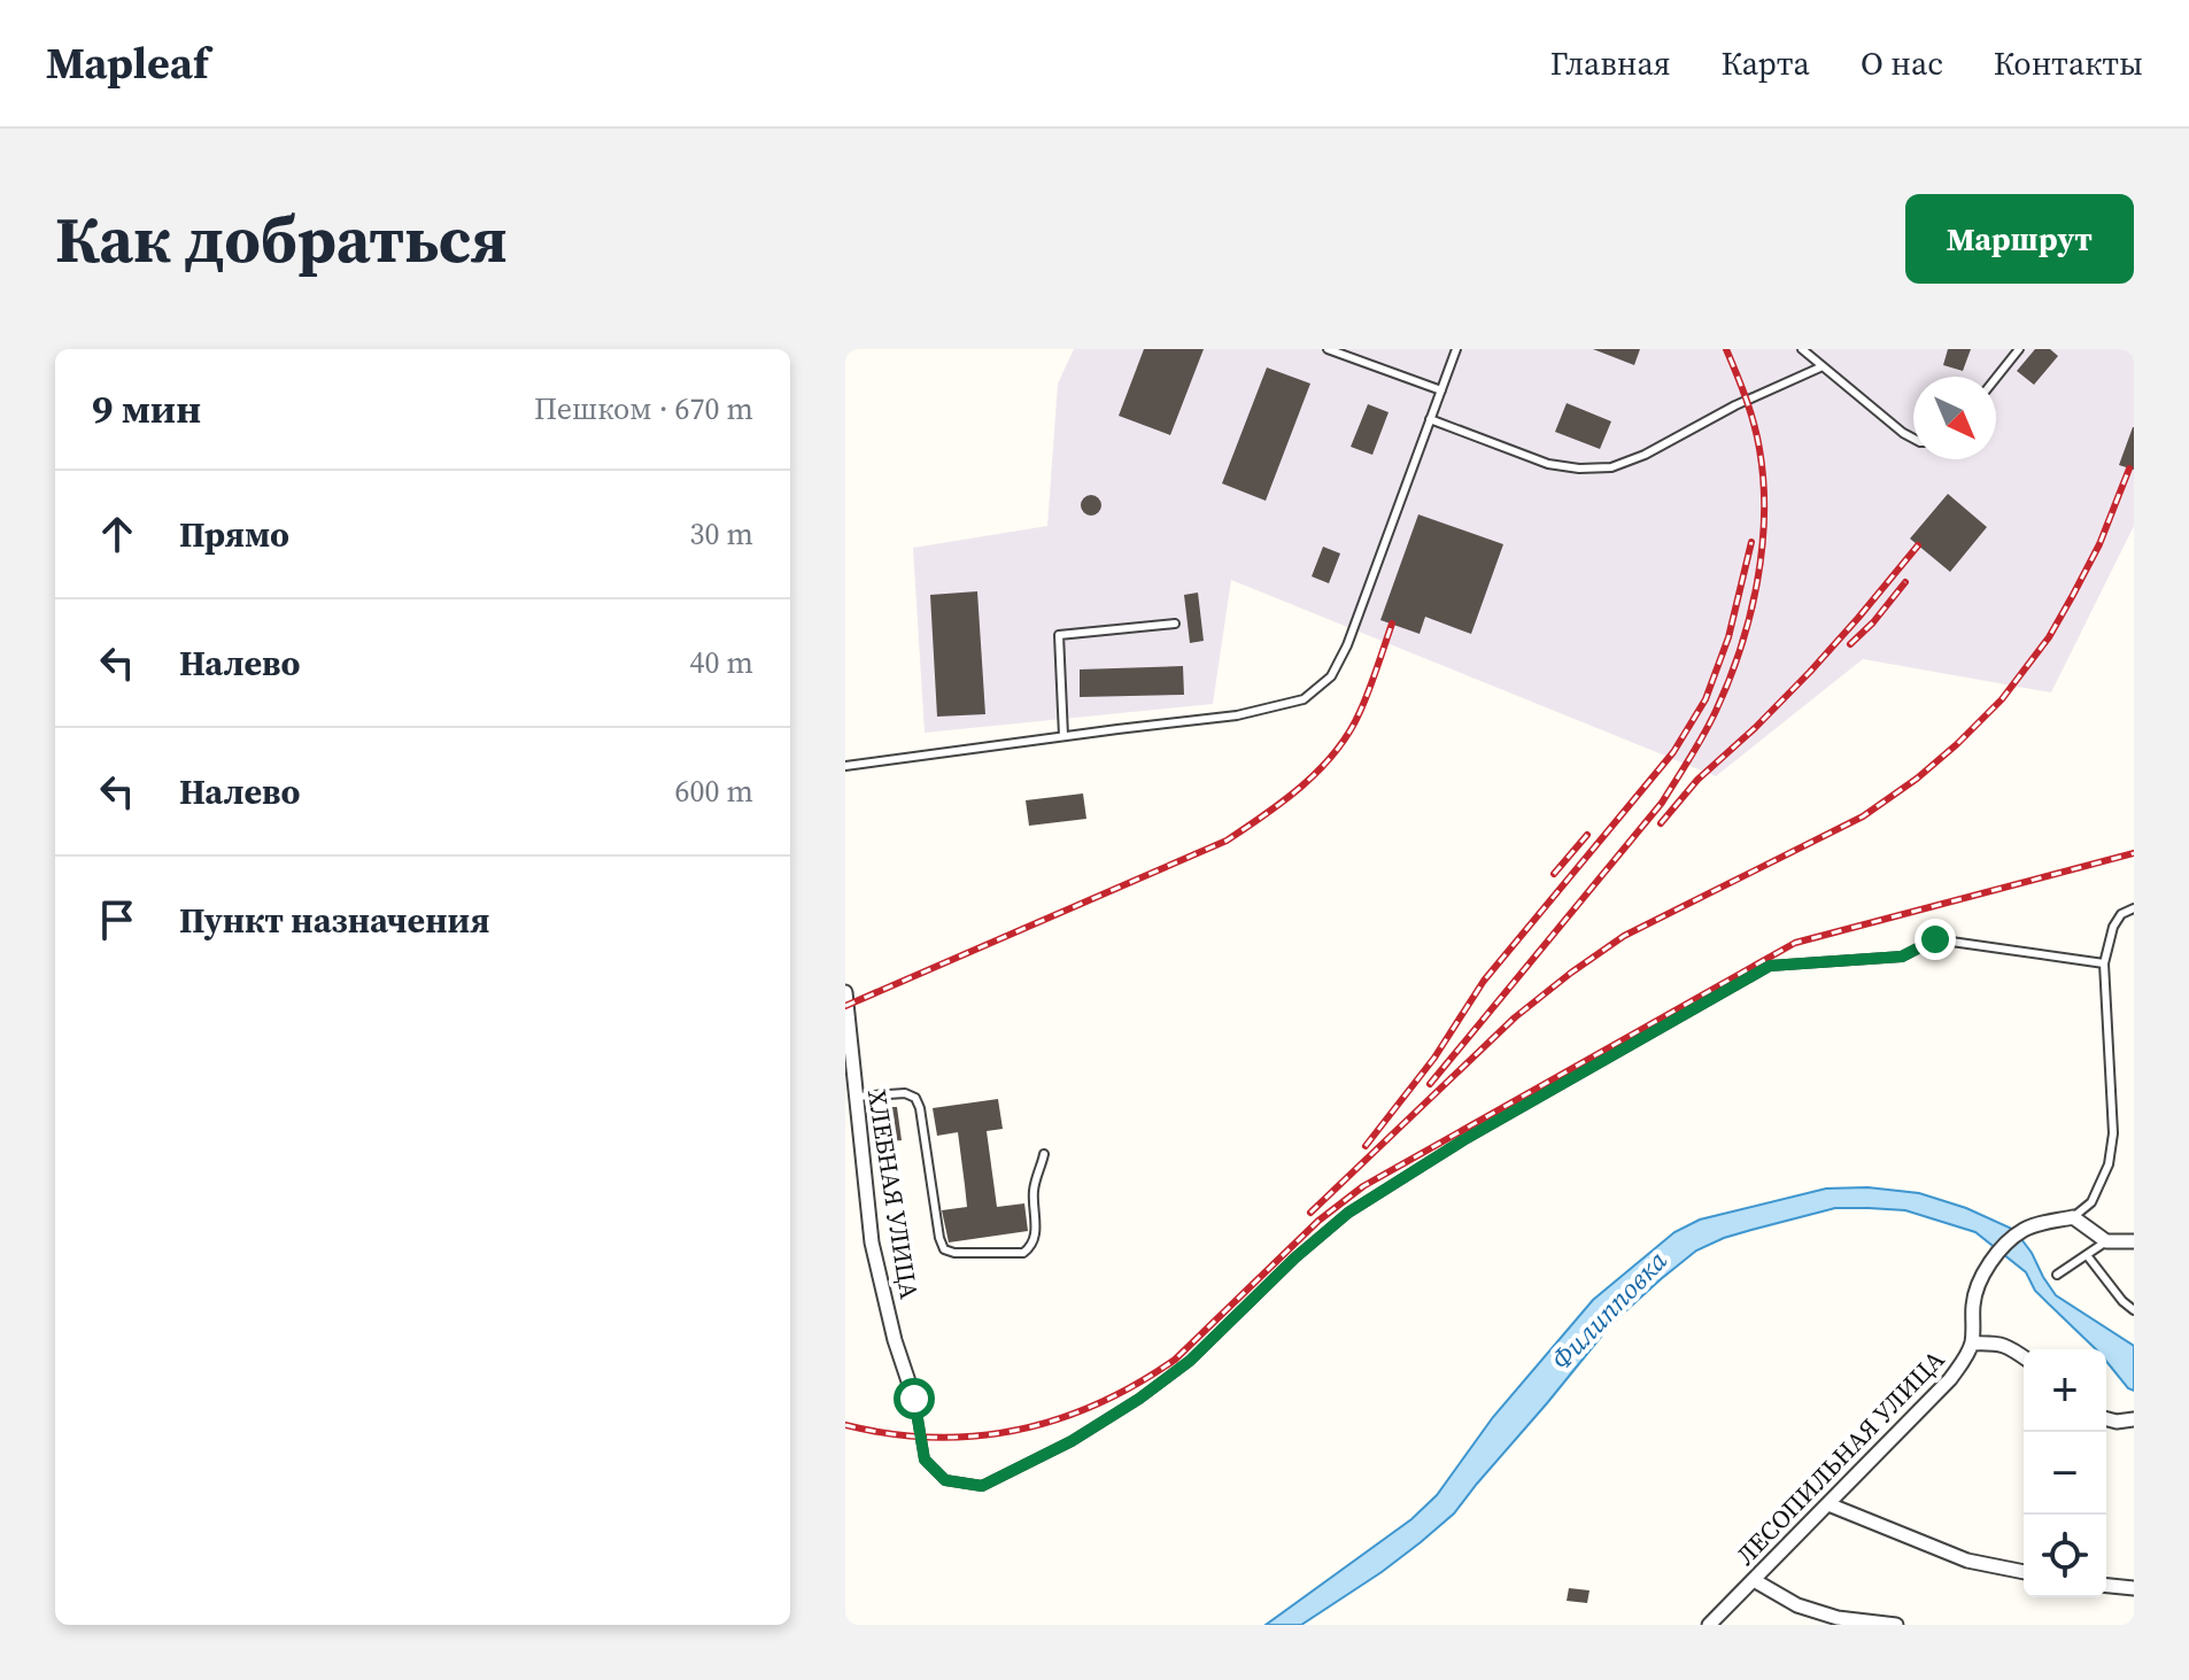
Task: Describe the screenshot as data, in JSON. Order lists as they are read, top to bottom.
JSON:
{
  "streets": {
    "street": ["ХЛЕБНАЯ УЛИЦА", "ЛЕСОПИЛЬНАЯ УЛИЦА"]
  },
  "water": ["Филипповка"],
  "north": "bottom right",
  "page": {
    "header": "Mapleaf",
    "nav": [
      "Главная",
      "Карта",
      "О нас",
      "Контакты"
    ],
    "buttons": "Маршрут",
    "title": "Как добраться",
    "heading": ["9 мин", "Пешком · 670 m"],
    "list": [
      ["Прямо", "30 m"],
      ["Налево", "40 m"],
      ["Налево", "600 m"],
      "Пункт назначения"
    ],
    "map_buttons": ["+", "−"]
  }
}
